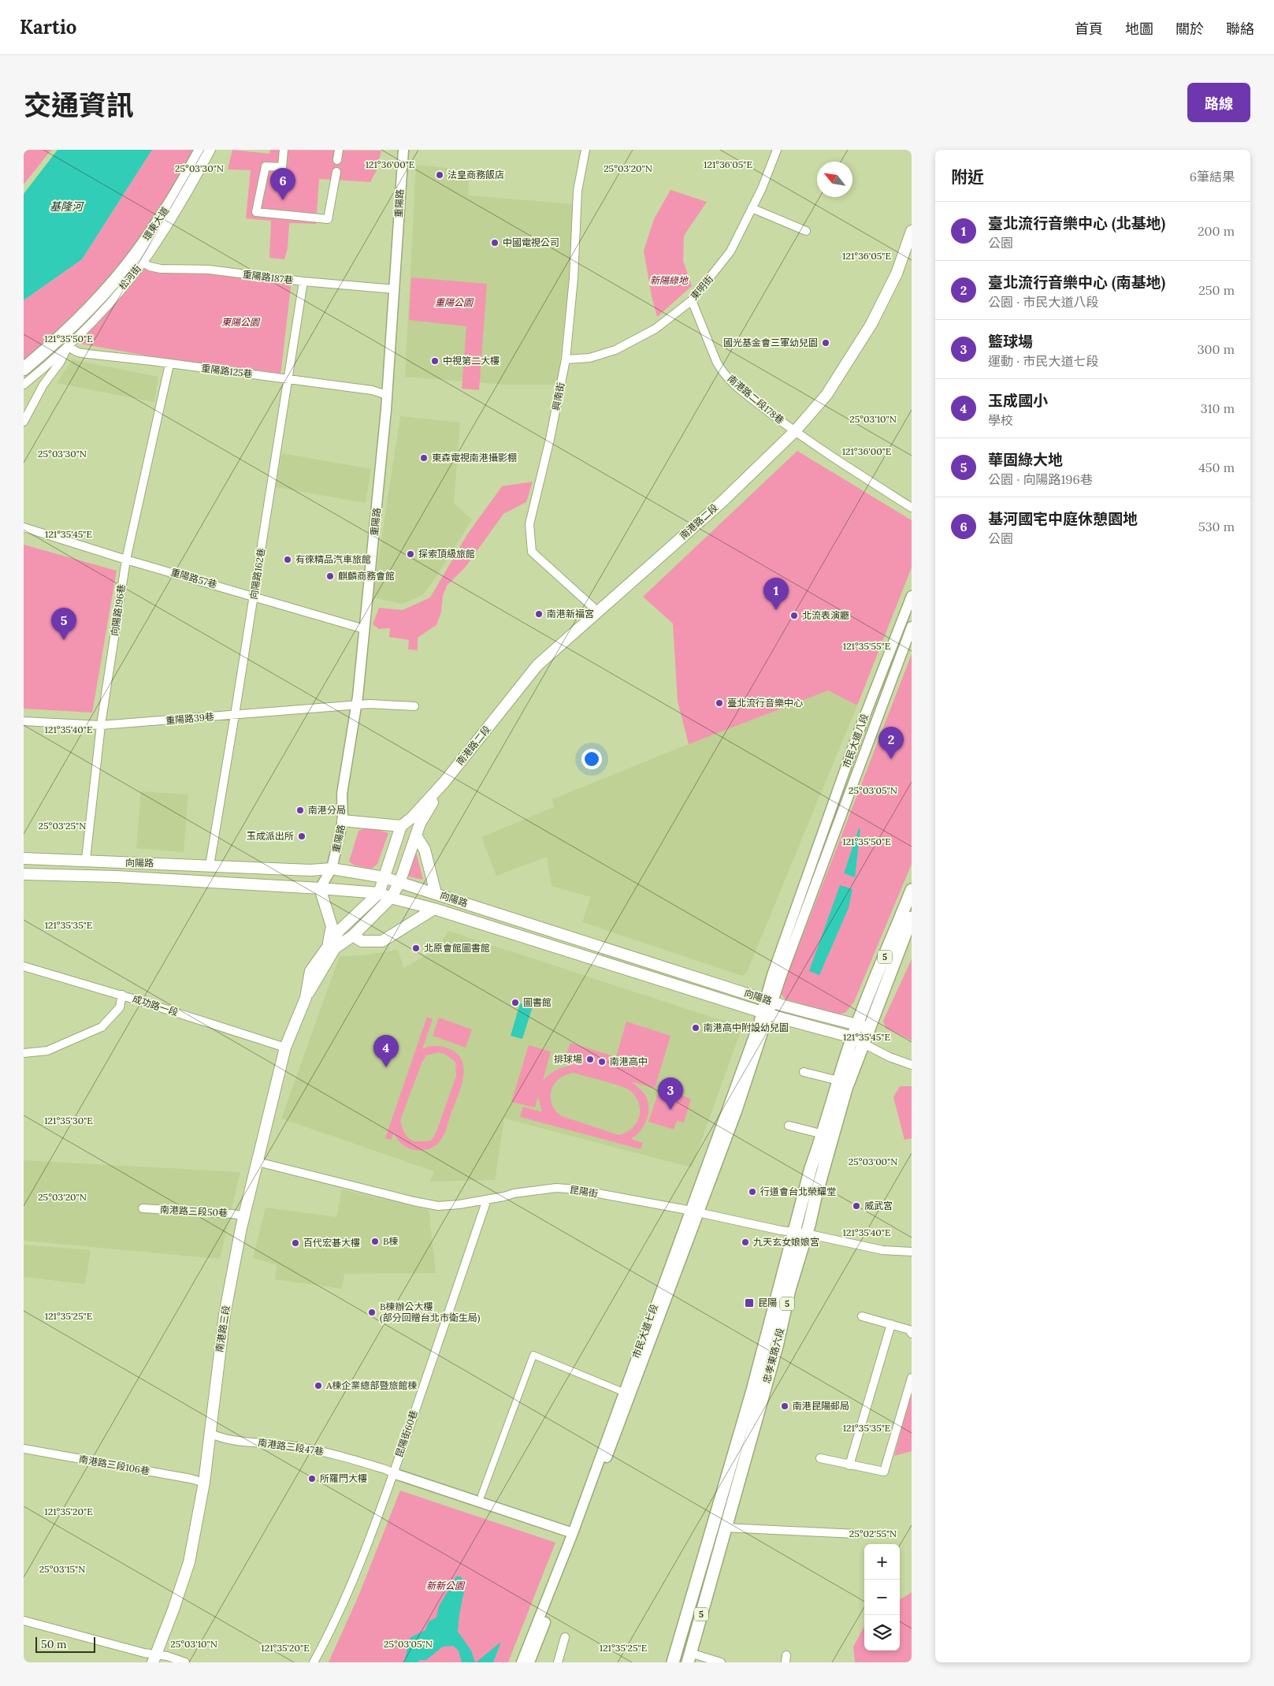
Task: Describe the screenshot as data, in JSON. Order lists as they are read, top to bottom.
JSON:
{
  "streets": {
    "highway": ["環東大道"],
    "main road": [
      "南港路二段",
      "向陽路",
      "5",
      "南港路三段",
      "忠孝東路六段"
    ],
    "street": [
      "重陽路",
      "松河街",
      "重陽路187巷",
      "東明街",
      "重陽路125巷",
      "興南街",
      "南港路二段178巷",
      "向陽路162巷",
      "重陽路57巷",
      "向陽路196巷",
      "重陽路39巷",
      "市民大道八段",
      "成功路一段",
      "昆陽街",
      "南港路三段50巷",
      "市民大道七段",
      "昆陽街60巷",
      "南港路三段47巷",
      "南港路三段106巷"
    ]
  },
  "crossings": [
    ["重陽路", "重陽路187巷"],
    ["重陽路", "重陽路125巷"],
    ["重陽路", "重陽路57巷"],
    ["重陽路", "重陽路39巷"],
    ["重陽路", "向陽路"],
    ["松河街", "重陽路187巷"],
    ["松河街", "重陽路125巷"],
    ["重陽路187巷", "向陽路162巷"],
    ["東明街", "興南街"],
    ["東明街", "南港路二段178巷"],
    ["重陽路125巷", "向陽路162巷"],
    ["重陽路125巷", "向陽路196巷"],
    ["興南街", "南港路二段"],
    ["南港路二段178巷", "南港路二段"],
    ["南港路二段", "向陽路"],
    ["南港路二段", "南港路三段"],
    ["向陽路162巷", "重陽路57巷"],
    ["向陽路162巷", "重陽路39巷"],
    ["向陽路162巷", "向陽路"],
    ["重陽路57巷", "向陽路196巷"],
    ["向陽路196巷", "重陽路39巷"],
    ["向陽路196巷", "向陽路"],
    ["市民大道八段", "向陽路"],
    ["市民大道八段", "市民大道七段"],
    ["向陽路", "5"],
    ["向陽路", "市民大道七段"],
    ["向陽路", "忠孝東路六段"],
    ["5", "忠孝東路六段"],
    ["成功路一段", "南港路三段"],
    ["昆陽街", "南港路三段"],
    ["昆陽街", "市民大道七段"],
    ["昆陽街", "忠孝東路六段"],
    ["昆陽街", "昆陽街60巷"],
    ["南港路三段50巷", "南港路三段"],
    ["南港路三段", "南港路三段47巷"],
    ["南港路三段", "南港路三段106巷"],
    ["昆陽街60巷", "南港路三段47巷"]
  ],
  "water": ["基隆河"],
  "parks": [
    "新陽綠地",
    "重陽公園",
    "東陽公園",
    "新新公園"
  ],
  "places": {
    "other": [
      "法皇商務飯店",
      "中國電視公司",
      "國光基金會三軍幼兒園",
      "中視第二大樓",
      "東森電視南港攝影棚",
      "探索頂級旅館",
      "有徠精品汽車旅館",
      "麒麟商務會館",
      "南港新福宮",
      "北流表演廳",
      "臺北流行音樂中心",
      "南港分局",
      "玉成派出所",
      "北原會館圖書館",
      "圖書館",
      "南港高中附設幼兒園",
      "排球場",
      "南港高中",
      "行道會台北榮耀堂",
      "威武宮",
      "B棟",
      "九天玄女娘娘宮",
      "百代宏碁大樓",
      "B棟辦公大樓 (部分回贈台北市衛生局)",
      "A棟企業總部暨旅館棟",
      "南港昆陽郵局",
      "所羅門大樓"
    ],
    "transit": ["昆陽"]
  },
  "scale_bar": "50 m",
  "north": "top left",
  "page": {
    "header": "Kartio",
    "nav": [
      "首頁",
      "地圖",
      "關於",
      "聯絡"
    ],
    "title": "交通資訊",
    "buttons": "路線",
    "heading": ["附近", "6筆結果"],
    "pins": [
      "6",
      "1",
      "5",
      "2",
      "4",
      "3"
    ],
    "list": [
      {
        "mark": "1",
        "name": "臺北流行音樂中心 (北基地)",
        "note": "公園",
        "value": "200 m"
      },
      {
        "mark": "2",
        "name": "臺北流行音樂中心 (南基地)",
        "note": "公園 · 市民大道八段",
        "value": "250 m"
      },
      {
        "mark": "3",
        "name": "籃球場",
        "note": "運動 · 市民大道七段",
        "value": "300 m"
      },
      {
        "mark": "4",
        "name": "玉成國小",
        "note": "學校",
        "value": "310 m"
      },
      {
        "mark": "5",
        "name": "華固綠大地",
        "note": "公園 · 向陽路196巷",
        "value": "450 m"
      },
      {
        "mark": "6",
        "name": "基河國宅中庭休憩園地",
        "note": "公園",
        "value": "530 m"
      }
    ],
    "map_buttons": ["+", "−"],
    "scale": "50 m"
  },
  "coordinates": [
    "121°36'00\"E",
    "121°36'05\"E",
    "25°03'30\"N",
    "25°03'20\"N",
    "121°35'50\"E",
    "25°03'10\"N",
    "121°35'45\"E",
    "121°35'55\"E",
    "121°35'40\"E",
    "25°03'05\"N",
    "25°03'25\"N",
    "121°35'35\"E",
    "121°35'30\"E",
    "25°03'00\"N",
    "121°35'25\"E",
    "121°35'20\"E",
    "25°02'55\"N",
    "25°03'15\"N"
  ]
}
